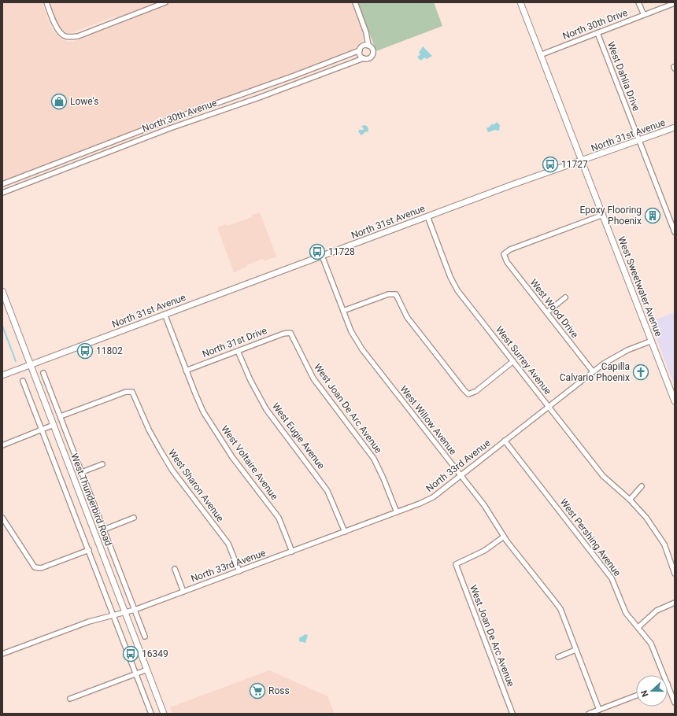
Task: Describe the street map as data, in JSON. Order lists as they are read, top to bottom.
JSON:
{
  "streets": {
    "street": [
      "North 30th Drive",
      "West Dahlia Drive",
      "North 30th Avenue",
      "North 31st Avenue",
      "West Sweetwater Avenue",
      "West Wood Drive",
      "North 31st Drive",
      "West Surrey Avenue",
      "West Joan De Arc Avenue",
      "West Willow Avenue",
      "West Eugie Avenue",
      "West Voltaire Avenue",
      "North 33rd Avenue",
      "West Sharon Avenue",
      "West Thunderbird Road",
      "West Pershing Avenue"
    ]
  },
  "crossings": [
    ["North 30th Drive", "West Dahlia Drive"],
    ["North 30th Drive", "West Sweetwater Avenue"],
    ["West Dahlia Drive", "North 31st Avenue"],
    ["North 31st Avenue", "West Sweetwater Avenue"],
    ["North 31st Avenue", "West Surrey Avenue"],
    ["North 31st Avenue", "West Willow Avenue"],
    ["North 31st Avenue", "West Voltaire Avenue"],
    ["North 31st Avenue", "West Thunderbird Road"],
    ["West Sweetwater Avenue", "West Wood Drive"],
    ["West Sweetwater Avenue", "North 33rd Avenue"],
    ["West Wood Drive", "North 33rd Avenue"],
    ["North 31st Drive", "West Joan De Arc Avenue"],
    ["North 31st Drive", "West Eugie Avenue"],
    ["North 31st Drive", "West Voltaire Avenue"],
    ["West Surrey Avenue", "North 33rd Avenue"],
    ["West Joan De Arc Avenue", "West Willow Avenue"],
    ["West Joan De Arc Avenue", "North 33rd Avenue"],
    ["West Willow Avenue", "North 33rd Avenue"],
    ["West Eugie Avenue", "North 33rd Avenue"],
    ["West Voltaire Avenue", "North 33rd Avenue"],
    ["North 33rd Avenue", "West Sharon Avenue"],
    ["North 33rd Avenue", "West Thunderbird Road"],
    ["North 33rd Avenue", "West Pershing Avenue"],
    ["West Sharon Avenue", "West Thunderbird Road"]
  ],
  "places": {
    "shop": ["Lowe's"],
    "bus stop": [
      "11727",
      "11728",
      "11802",
      "16349"
    ],
    "building": ["Epoxy Flooring Phoenix"],
    "church": ["Capilla Calvario Phoenix"],
    "supermarket": ["Ross"]
  },
  "north": "left"
}
